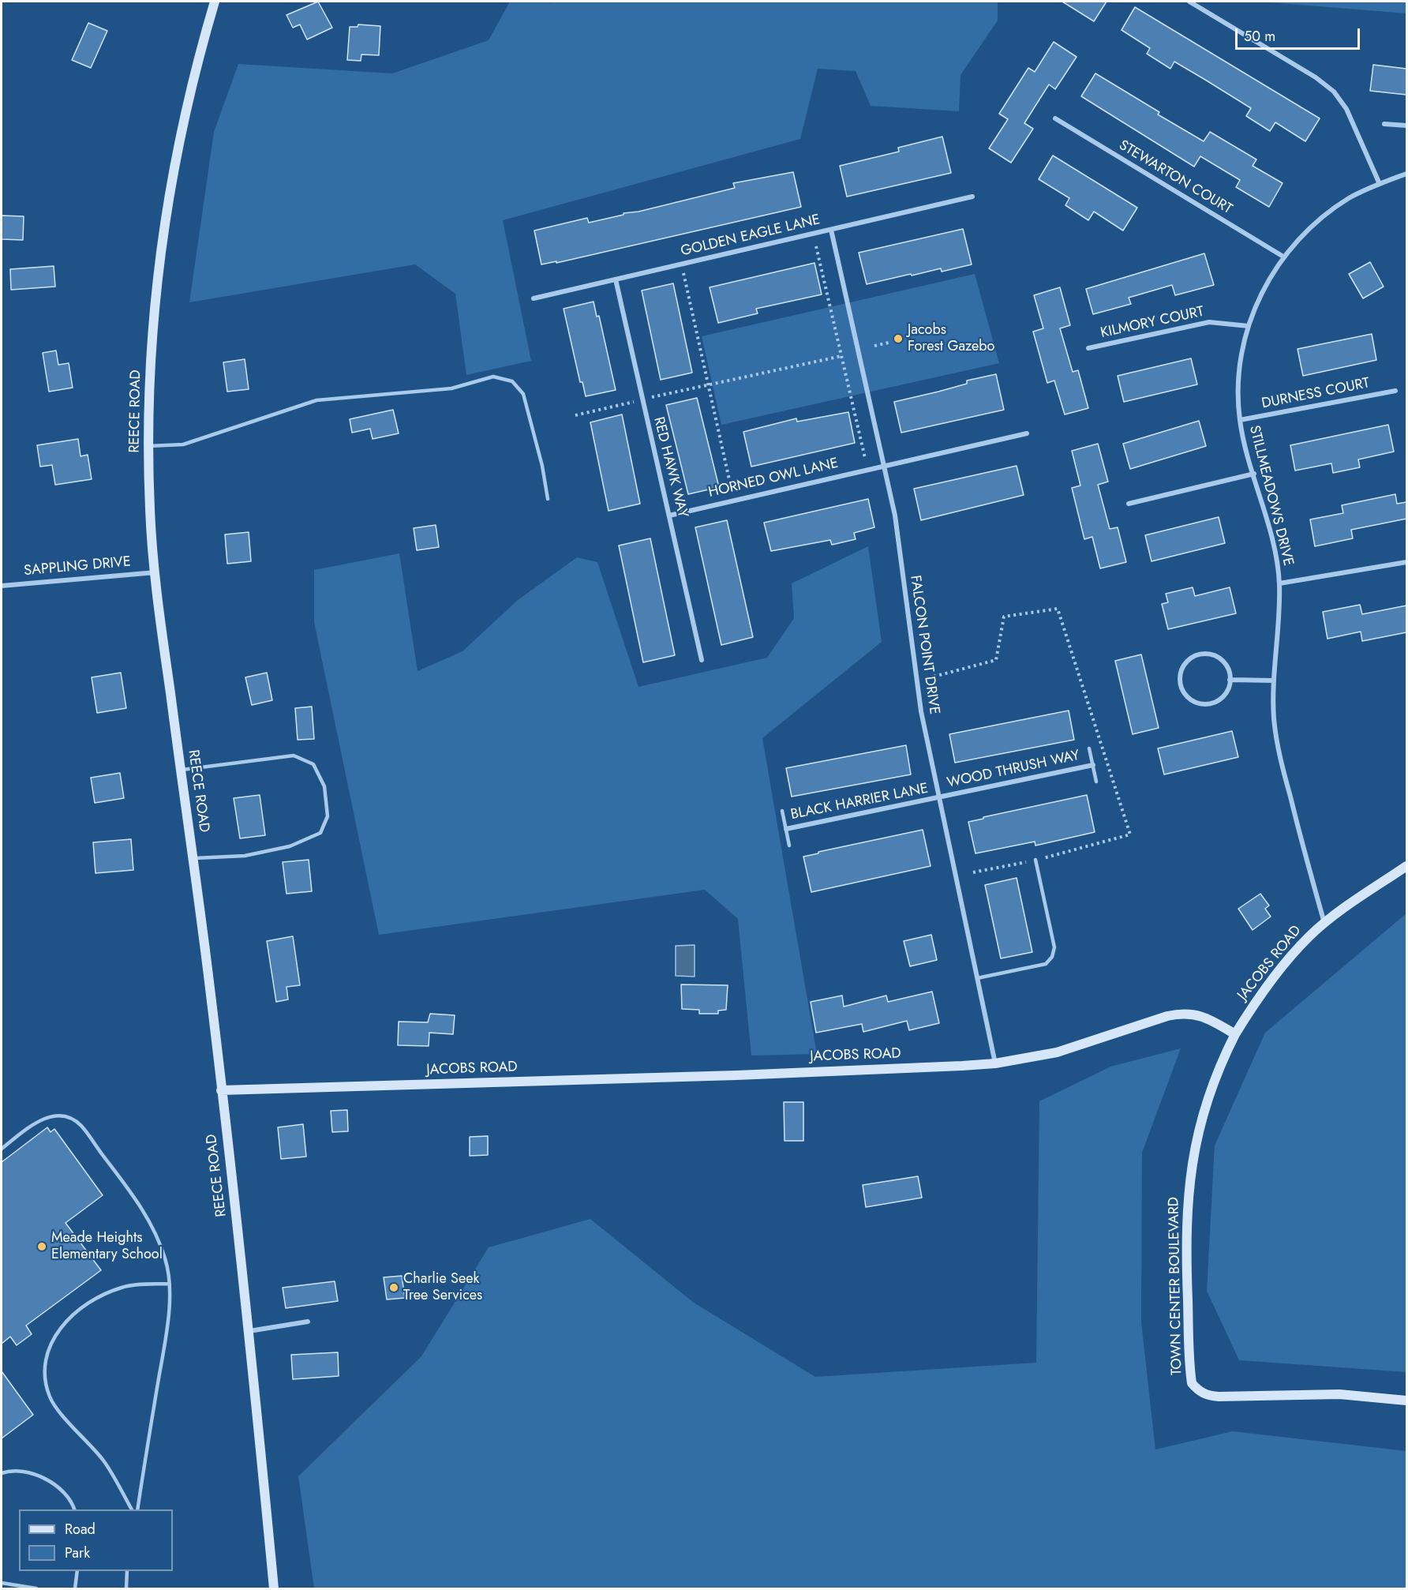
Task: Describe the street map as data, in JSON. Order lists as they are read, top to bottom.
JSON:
{
  "streets": {
    "street": [
      "STEWARTON COURT",
      "GOLDEN EAGLE LANE",
      "KILMORY COURT",
      "DURNESS COURT",
      "REECE ROAD",
      "RED HAWK WAY",
      "HORNED OWL LANE",
      "STILLMEADOWS DRIVE",
      "SAPPLING DRIVE",
      "FALCON POINT DRIVE",
      "WOOD THRUSH WAY",
      "BLACK HARRIER LANE",
      "JACOBS ROAD",
      "TOWN CENTER BOULEVARD"
    ]
  },
  "crossings": [
    ["STEWARTON COURT", "STILLMEADOWS DRIVE"],
    ["GOLDEN EAGLE LANE", "RED HAWK WAY"],
    ["GOLDEN EAGLE LANE", "FALCON POINT DRIVE"],
    ["KILMORY COURT", "STILLMEADOWS DRIVE"],
    ["DURNESS COURT", "STILLMEADOWS DRIVE"],
    ["REECE ROAD", "SAPPLING DRIVE"],
    ["REECE ROAD", "JACOBS ROAD"],
    ["RED HAWK WAY", "HORNED OWL LANE"],
    ["HORNED OWL LANE", "FALCON POINT DRIVE"],
    ["STILLMEADOWS DRIVE", "JACOBS ROAD"],
    ["FALCON POINT DRIVE", "WOOD THRUSH WAY"],
    ["FALCON POINT DRIVE", "BLACK HARRIER LANE"],
    ["FALCON POINT DRIVE", "JACOBS ROAD"],
    ["WOOD THRUSH WAY", "BLACK HARRIER LANE"],
    ["JACOBS ROAD", "TOWN CENTER BOULEVARD"]
  ],
  "places": ["Jacobs Forest Gazebo", "Meade Heights Elementary School", "Charlie Seek Tree Services"],
  "legend": ["Road", "Park"],
  "scale_bar": "50 m"
}
